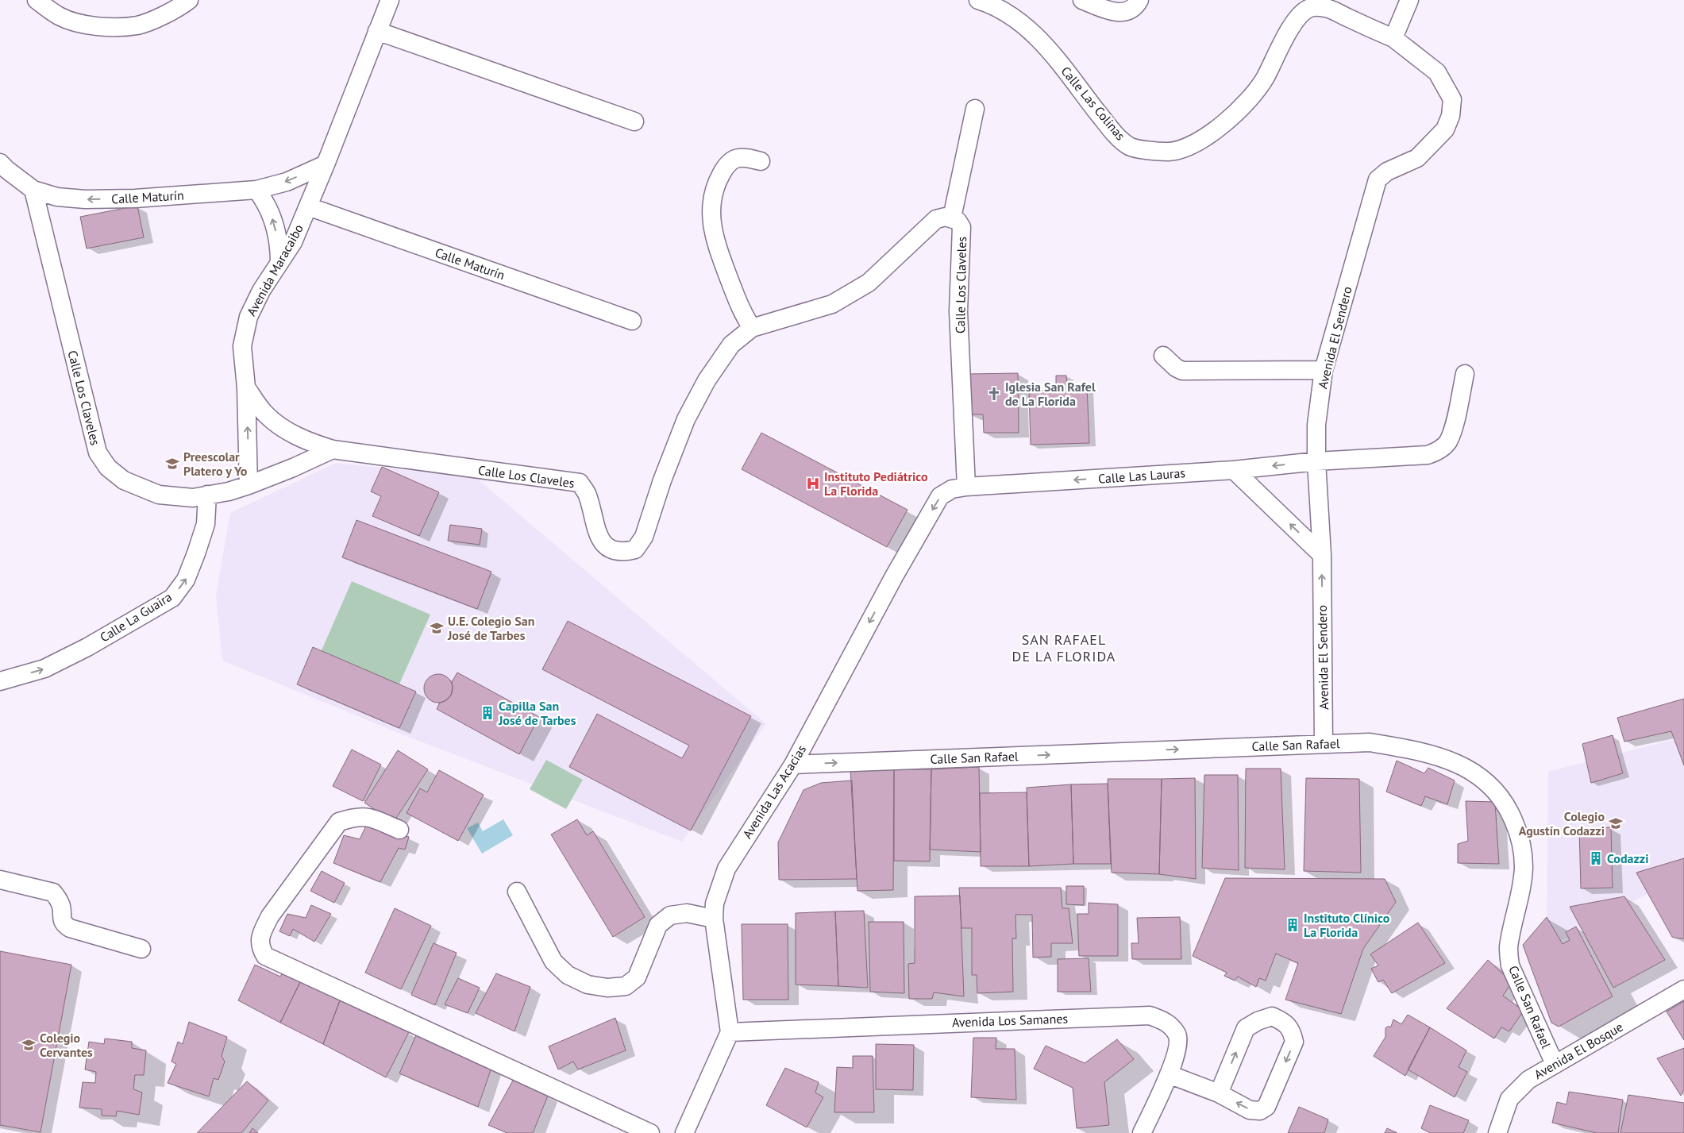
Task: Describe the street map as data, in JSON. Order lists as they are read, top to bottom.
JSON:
{
  "streets": {
    "street": [
      "Calle Las Colinas",
      "Calle Maturín",
      "Avenida Maracaibo",
      "Calle Los Claveles",
      "Avenida El Sendero",
      "Calle Las Lauras",
      "Calle La Guaira",
      "Calle San Rafael",
      "Avenida Las Acacias",
      "Avenida Los Samanes",
      "Avenida El Bosque"
    ]
  },
  "crossings": [
    ["Calle Las Colinas", "Avenida El Sendero"],
    ["Calle Maturín", "Avenida Maracaibo"],
    ["Calle Maturín", "Calle Los Claveles"],
    ["Avenida Maracaibo", "Calle Los Claveles"],
    ["Calle Los Claveles", "Calle Las Lauras"],
    ["Calle Los Claveles", "Calle La Guaira"],
    ["Calle Los Claveles", "Avenida Las Acacias"],
    ["Avenida El Sendero", "Calle Las Lauras"],
    ["Avenida El Sendero", "Calle San Rafael"],
    ["Calle Las Lauras", "Avenida Las Acacias"],
    ["Calle San Rafael", "Avenida Las Acacias"],
    ["Calle San Rafael", "Avenida El Bosque"],
    ["Avenida Las Acacias", "Avenida Los Samanes"]
  ],
  "one_way": [
    "Calle Maturín",
    "Calle La Guaira",
    "Calle San Rafael",
    "Avenida Las Acacias"
  ],
  "districts": ["SAN RAFAEL DE LA FLORIDA"],
  "places": {
    "church": ["Iglesia San Rafel de La Florida"],
    "school or university": [
      "Preescolar Platero y Yo",
      "U.E. Colegio San José de Tarbes",
      "Colegio Agustín Codazzi",
      "Colegio Cervantes"
    ],
    "hospital": ["Instituto Pediátrico La Florida"],
    "building": ["Capilla San José de Tarbes", "Codazzi", "Instituto Clínico La Florida"]
  }
}
